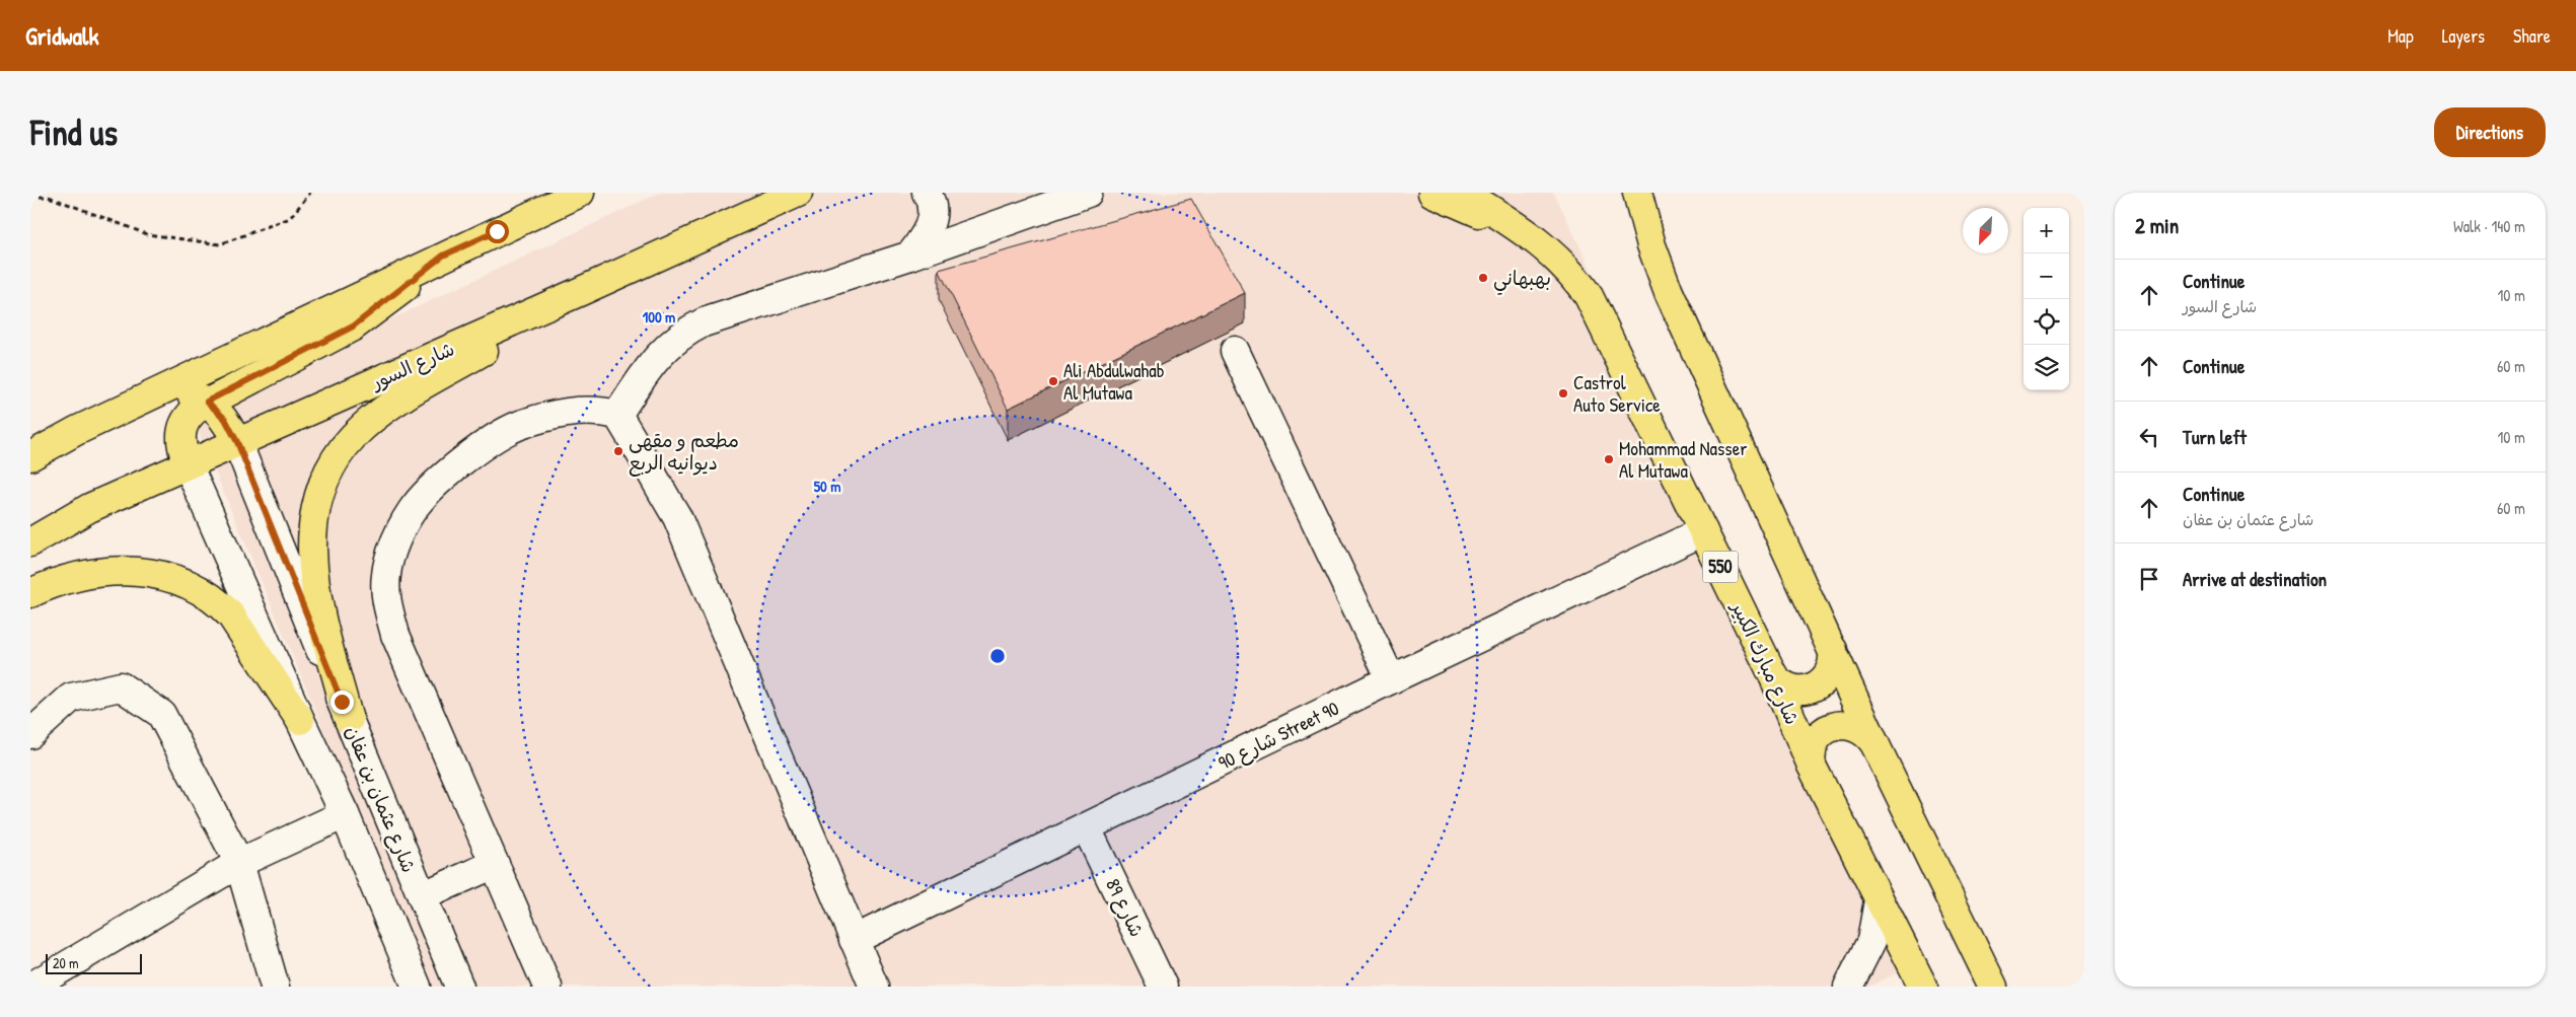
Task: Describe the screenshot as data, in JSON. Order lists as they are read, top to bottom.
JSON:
{
  "streets": {
    "main road": ["شارع السور", "550", "شارع مبارك الكبير"],
    "street": ["شارع 90 Street 90", "شارع عثمان بن عفان", "شارع 89"]
  },
  "crossings": [
    ["شارع السور", "شارع عثمان بن عفان"],
    ["شارع مبارك الكبير", "شارع 90 Street 90"],
    ["شارع 90 Street 90", "شارع 89"]
  ],
  "places": [
    "بهبهاني",
    "Ali Abdulwahab Al Mutawa",
    "Castrol Auto Service",
    "مطعم و مقهى ديوانيه الربع",
    "Mohammad Nasser Al Mutawa"
  ],
  "scale_bar": "20 m",
  "north": "bottom left",
  "page": {
    "header": "Gridwalk",
    "nav": ["Map", "Layers", "Share"],
    "buttons": "Directions",
    "title": "Find us",
    "heading": ["2 min", "Walk · 140 m"],
    "map_buttons": ["+", "−"],
    "list": [
      ["Continue", "شارع السور", "10 m"],
      ["Continue", "60 m"],
      ["Turn left", "10 m"],
      ["Continue", "شارع عثمان بن عفان", "60 m"],
      "Arrive at destination"
    ],
    "scale": "20 m"
  },
  "rings": ["100 m", "50 m"]
}
